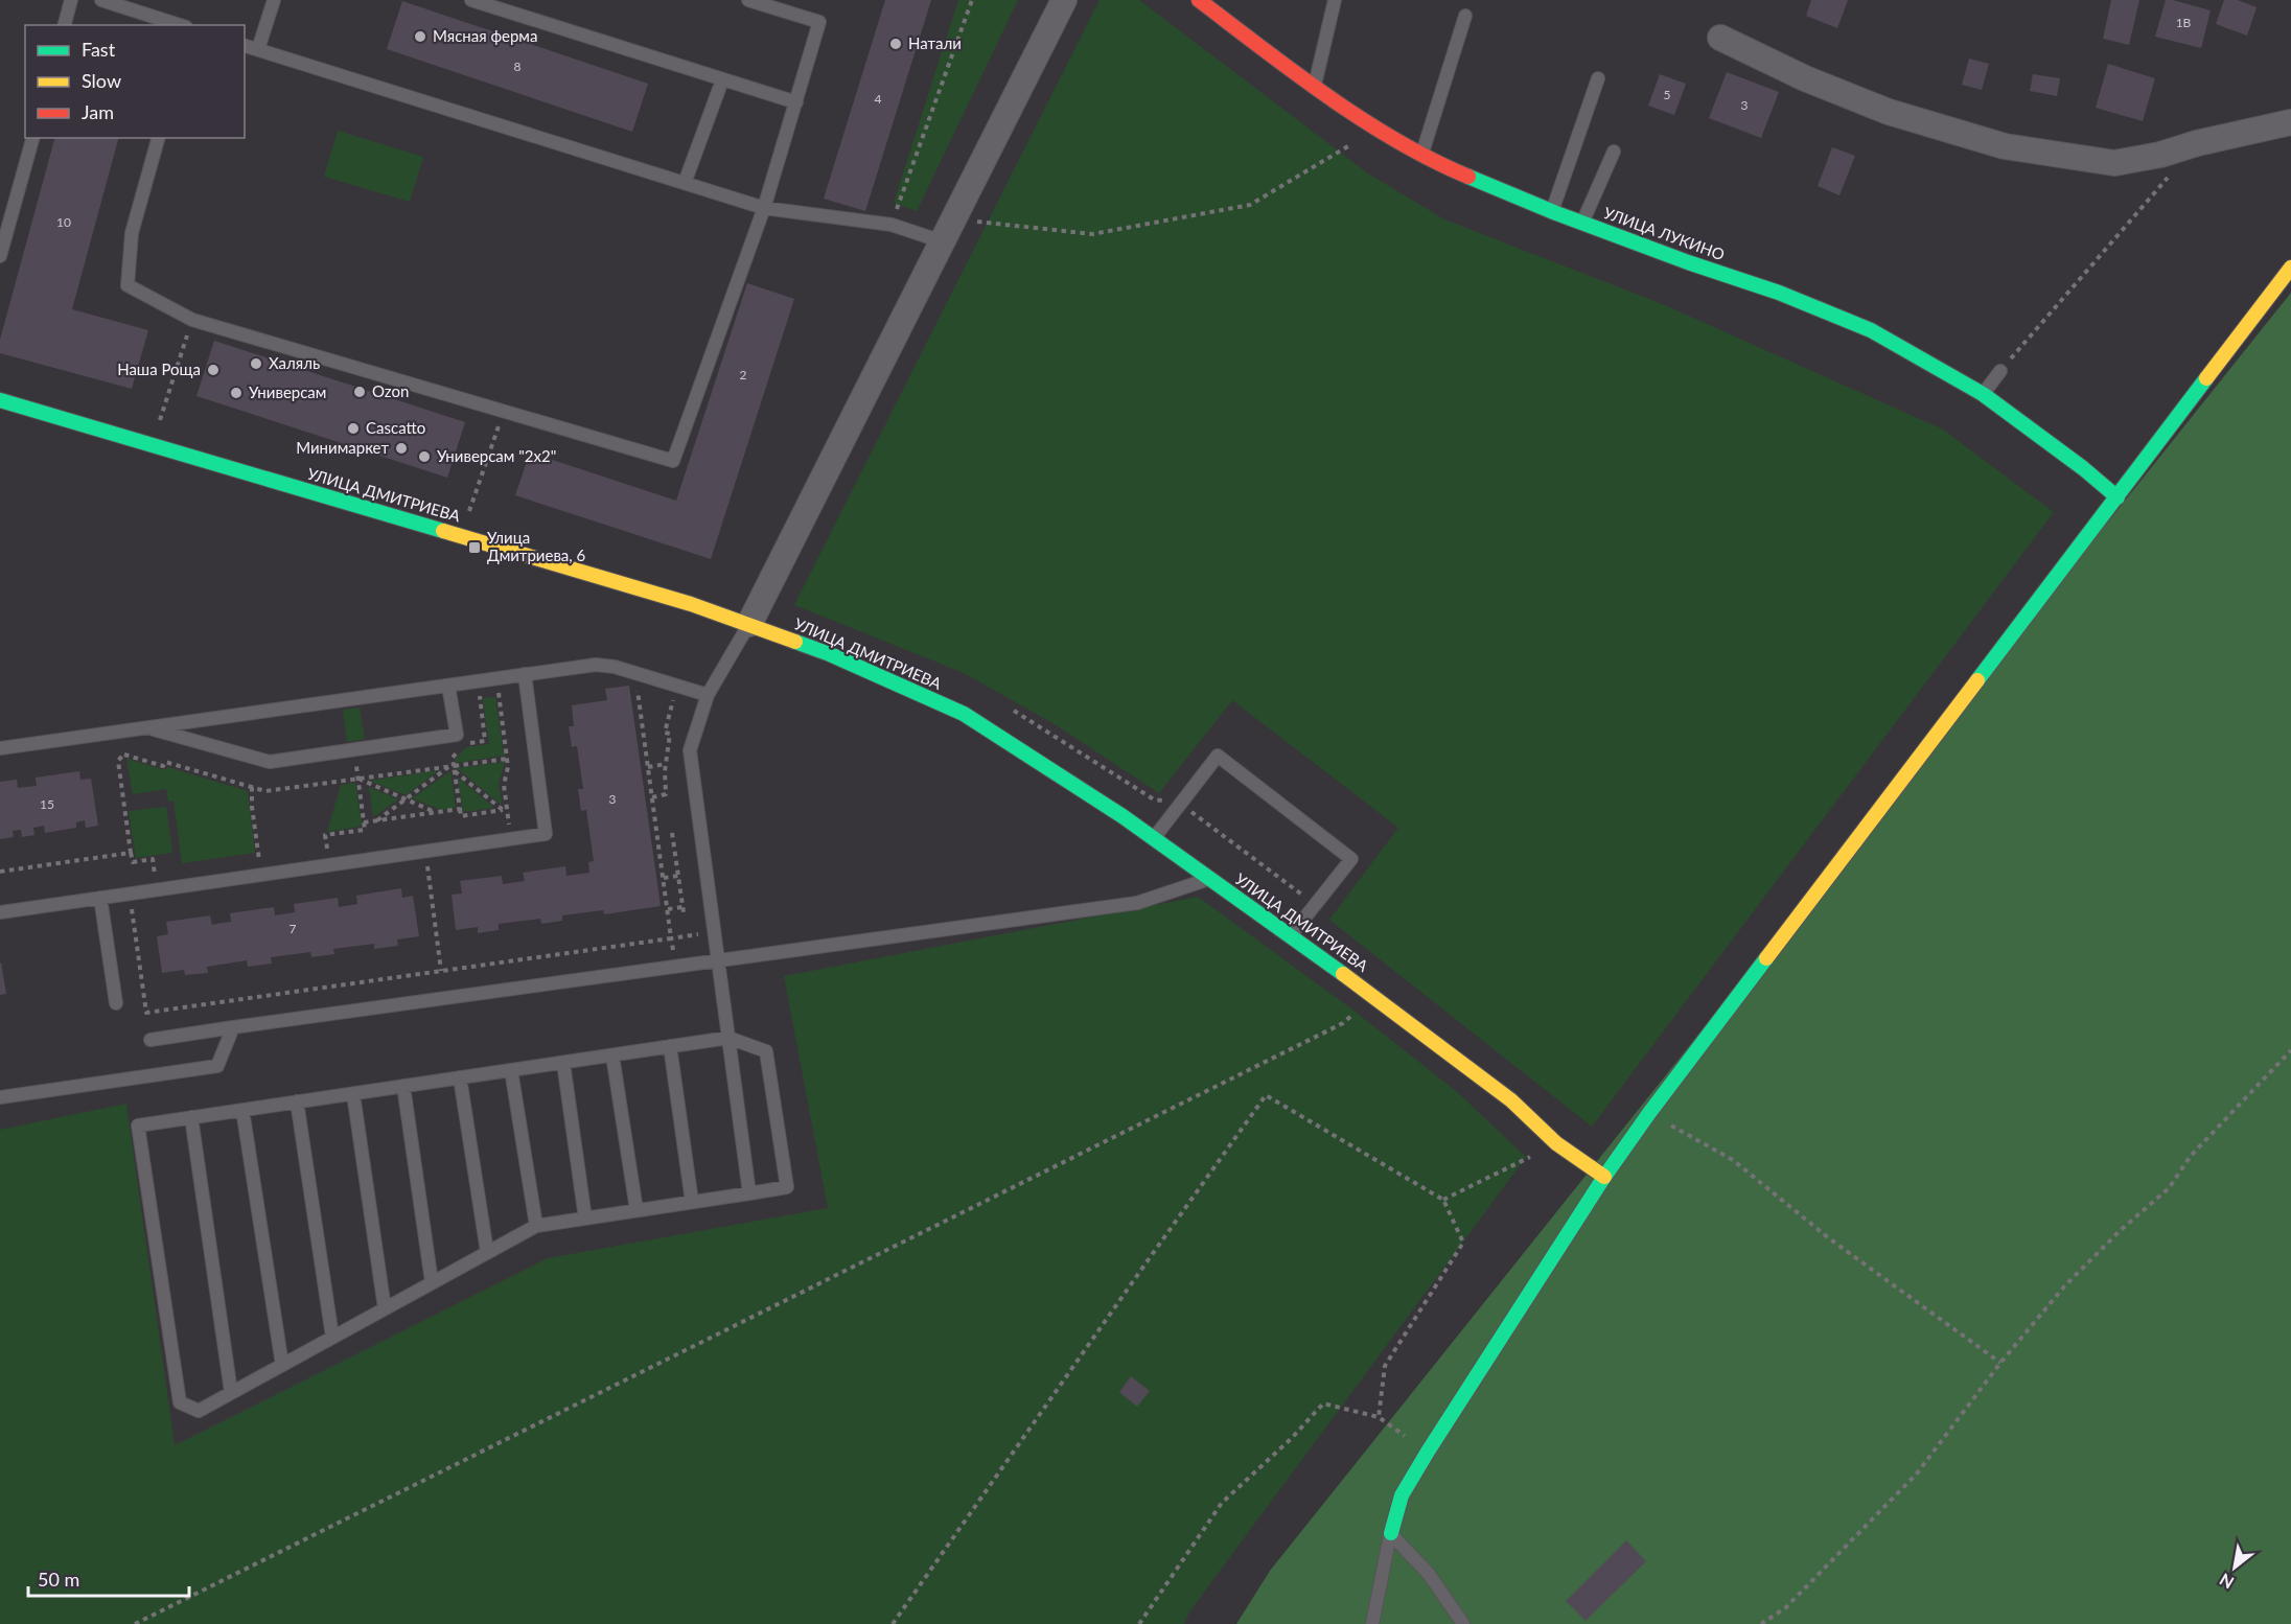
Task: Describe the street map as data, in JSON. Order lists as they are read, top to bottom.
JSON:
{
  "streets": {
    "street": ["УЛИЦА ЛУКИНО", "УЛИЦА ДМИТРИЕВА"]
  },
  "places": {
    "other": [
      "Мясная ферма",
      "Натали",
      "Халяль",
      "Наша Роща",
      "Ozon",
      "Универсам",
      "Cascatto",
      "Минимаркет",
      "Универсам \"2x2\""
    ],
    "transit": ["Улица Дмитриева, 6"]
  },
  "house_numbers": [
    "1В",
    "8",
    "5",
    "4",
    "3",
    "10",
    "2",
    "3",
    "15",
    "7"
  ],
  "legend": ["Fast", "Slow", "Jam"],
  "scale_bar": "50 m",
  "north": "bottom left"
}
